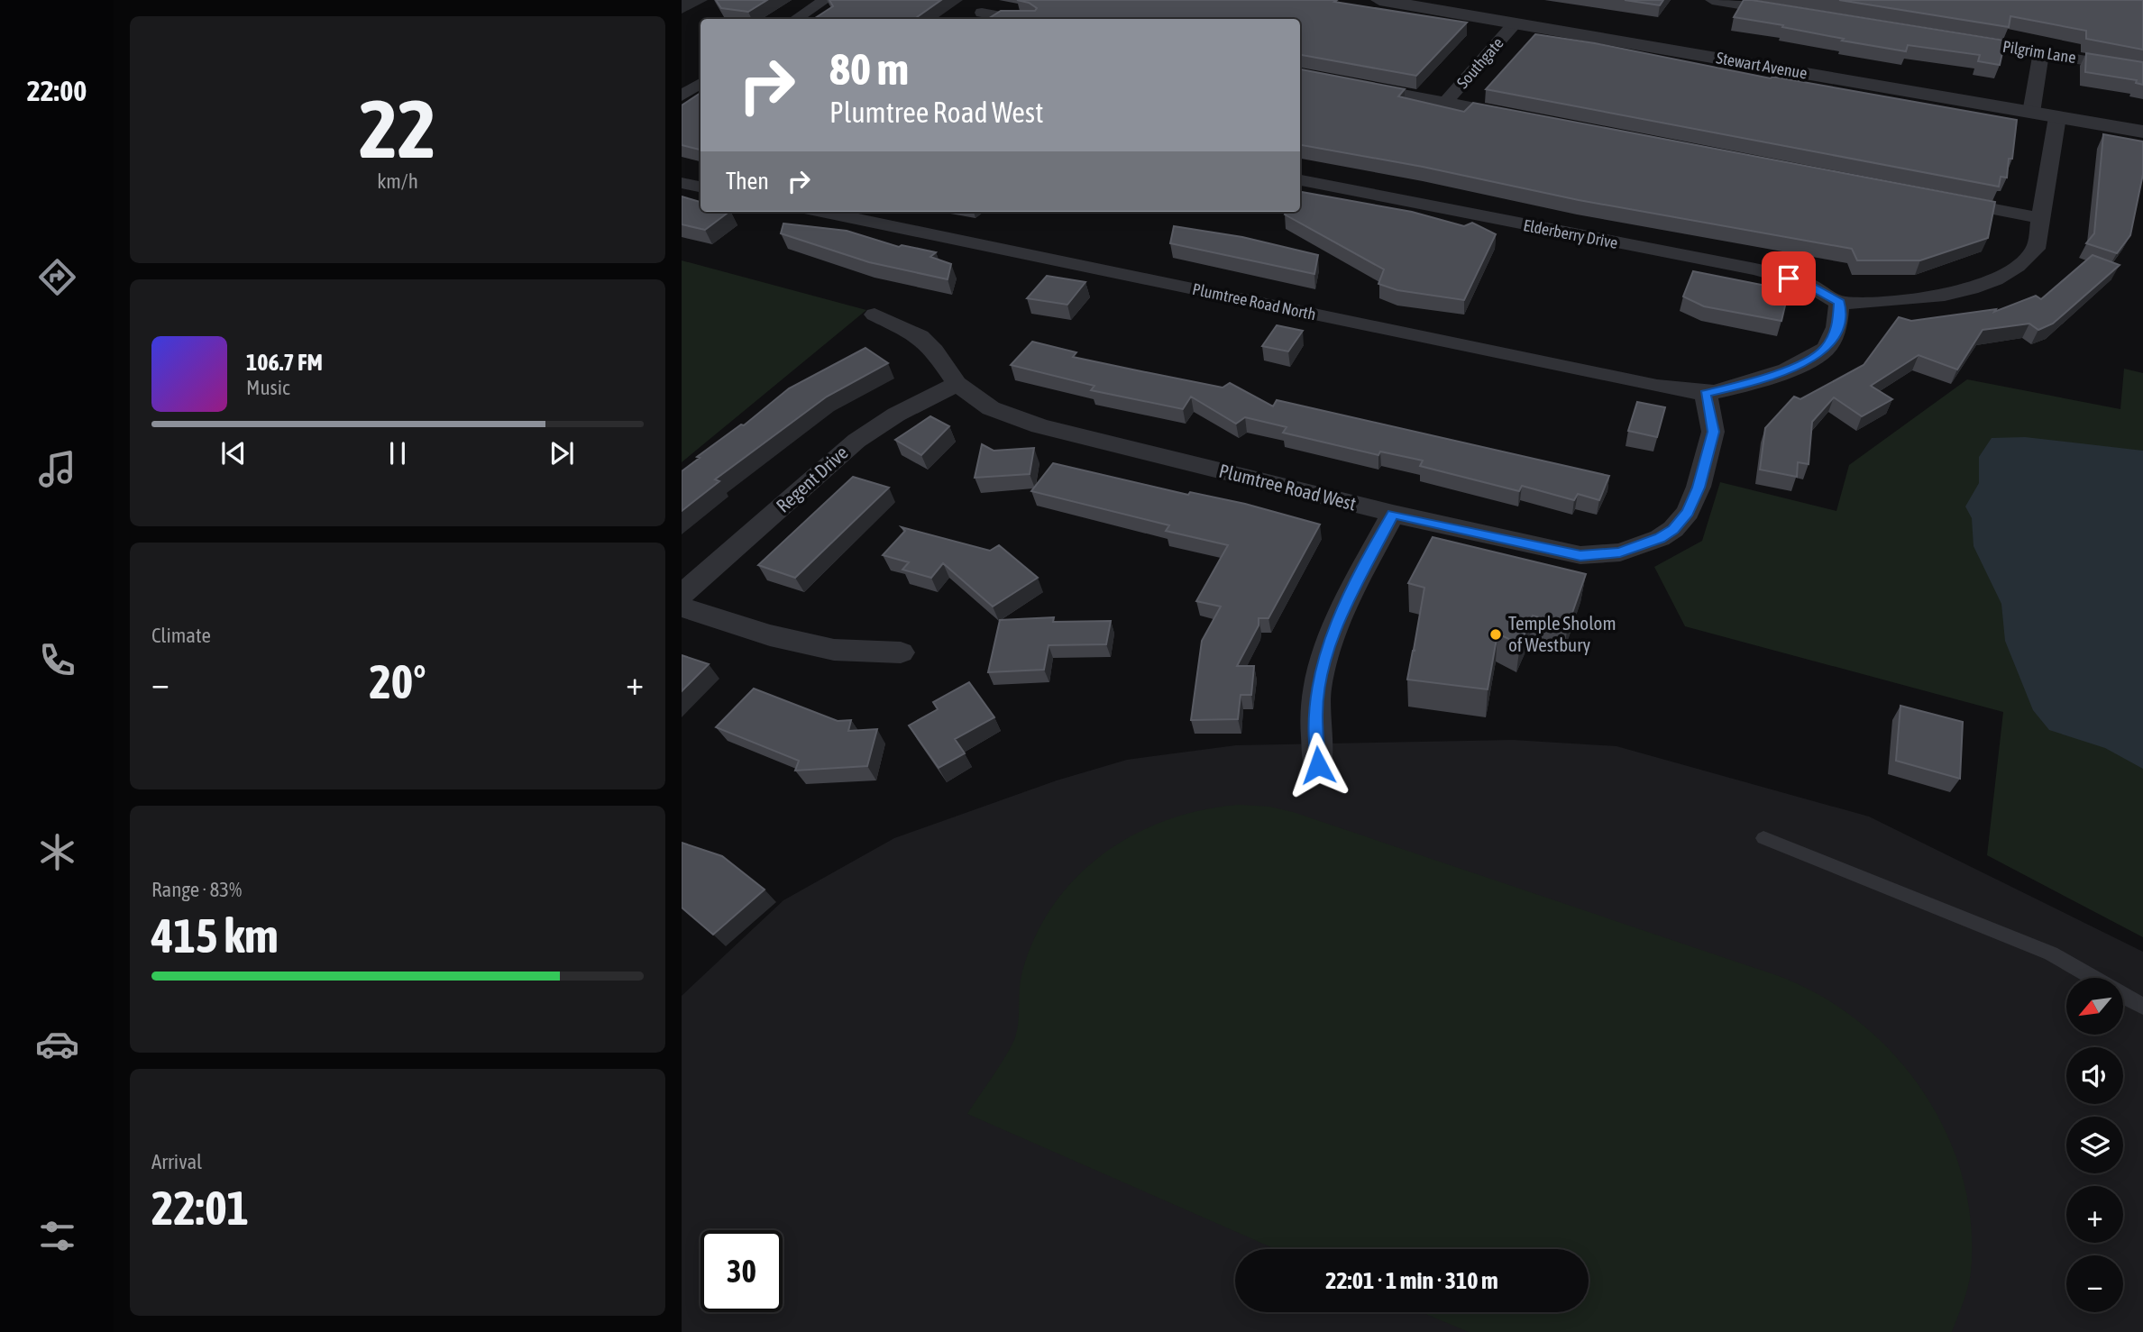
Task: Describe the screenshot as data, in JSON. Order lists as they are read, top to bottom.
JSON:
{
  "streets": {
    "street": [
      "Pilgrim Lane",
      "Southgate",
      "Stewart Avenue",
      "Elderberry Drive",
      "Plumtree Road North",
      "Regent Drive",
      "Plumtree Road West"
    ]
  },
  "crossings": [
    ["Southgate", "Stewart Avenue"],
    ["Plumtree Road North", "Plumtree Road West"],
    ["Regent Drive", "Plumtree Road West"]
  ],
  "places": ["Temple Sholom of Westbury"],
  "north": "bottom left",
  "page": {
    "tabs": "22:00",
    "tile": [
      ["22", "km/h"],
      "Climate",
      ["Range · 83%", "415 km"],
      ["Arrival", "22:01"]
    ],
    "turn": ["80 m", "Plumtree Road West"],
    "then": "Then",
    "song": ["106.7 FM", "Music"],
    "heat": ["−", "20°", "+"],
    "map_buttons": ["+", "−"],
    "limit": "30",
    "trip": "22:01 · 1 min · 310 m"
  }
}
